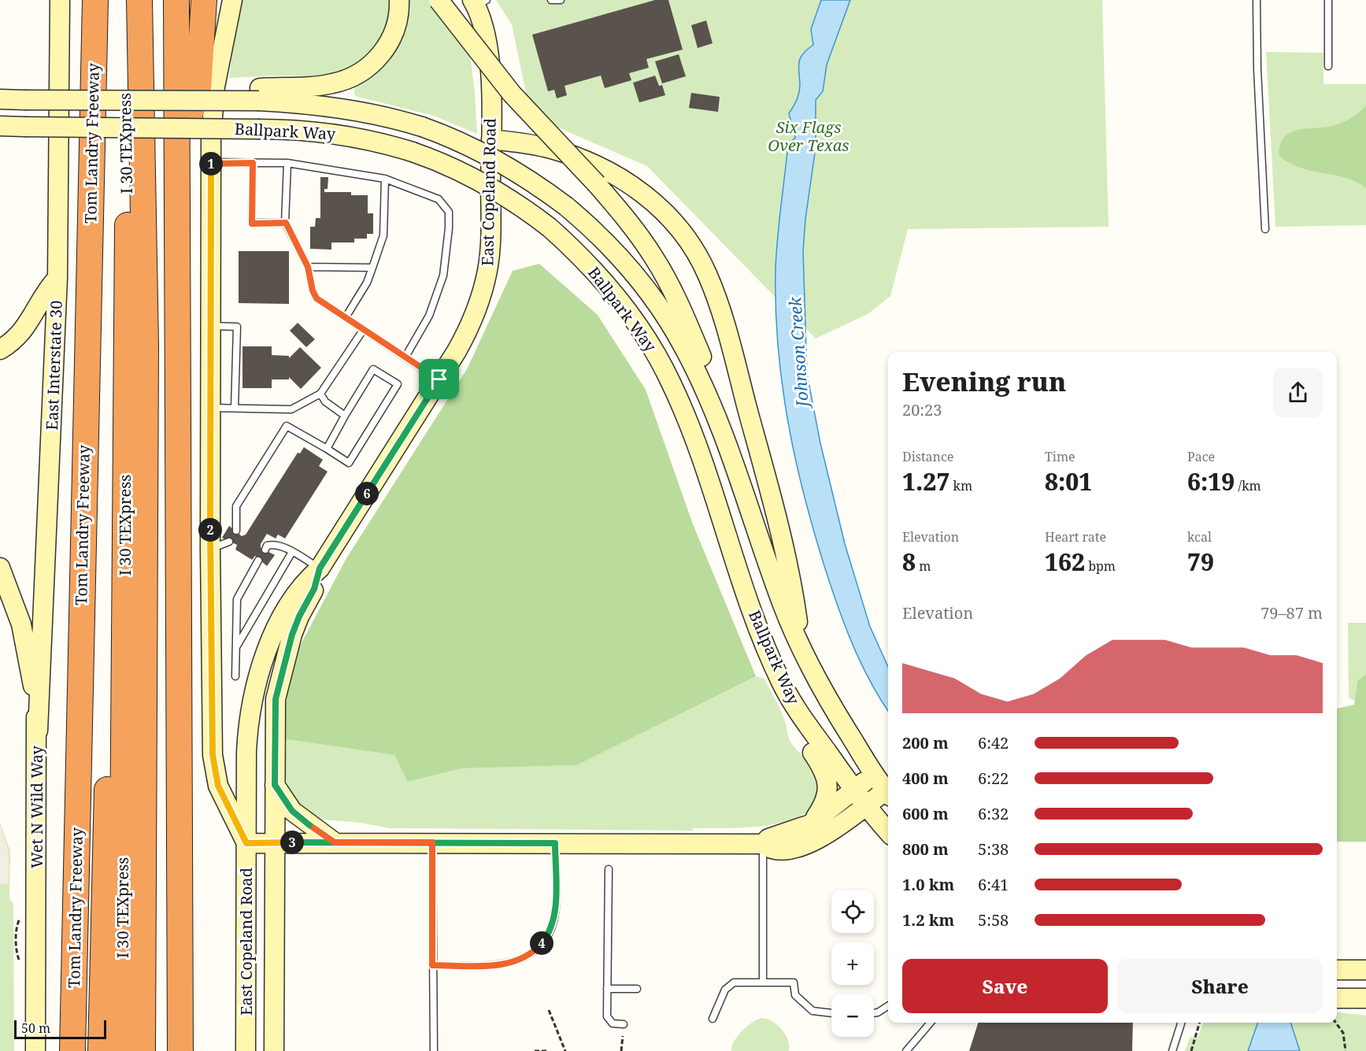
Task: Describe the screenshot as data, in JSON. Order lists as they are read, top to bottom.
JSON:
{
  "streets": {
    "highway": ["Tom Landry Freeway", "I 30 TEXpress"],
    "main road": [
      "Ballpark Way",
      "East Copeland Road",
      "East Interstate 30",
      "Wet N Wild Way"
    ]
  },
  "crossings": [
    ["East Interstate 30", "Wet N Wild Way"]
  ],
  "water": ["Johnson Creek"],
  "parks": ["Six Flags Over Texas"],
  "scale_bar": "50 m",
  "page": {
    "pins": [
      "1",
      "6",
      "2",
      "3",
      "4"
    ],
    "heading": ["Evening run", "20:23"],
    "stats": [
      ["Distance", "1.27 km"],
      ["Time", "8:01"],
      ["Pace", "6:19 /km"],
      ["Elevation", "8 m"],
      ["Heart rate", "162 bpm"],
      ["kcal", "79"]
    ],
    "chart": ["Elevation", "79–87 m"],
    "list": [
      {
        "name": "200 m",
        "note": "6:42"
      },
      {
        "name": "400 m",
        "note": "6:22"
      },
      {
        "name": "600 m",
        "note": "6:32"
      },
      {
        "name": "800 m",
        "note": "5:38"
      },
      {
        "name": "1.0 km",
        "note": "6:41"
      },
      {
        "name": "1.2 km",
        "note": "5:58"
      }
    ],
    "map_buttons": ["+", "−"],
    "buttons": ["Save", "Share"],
    "scale": "50 m"
  }
}
